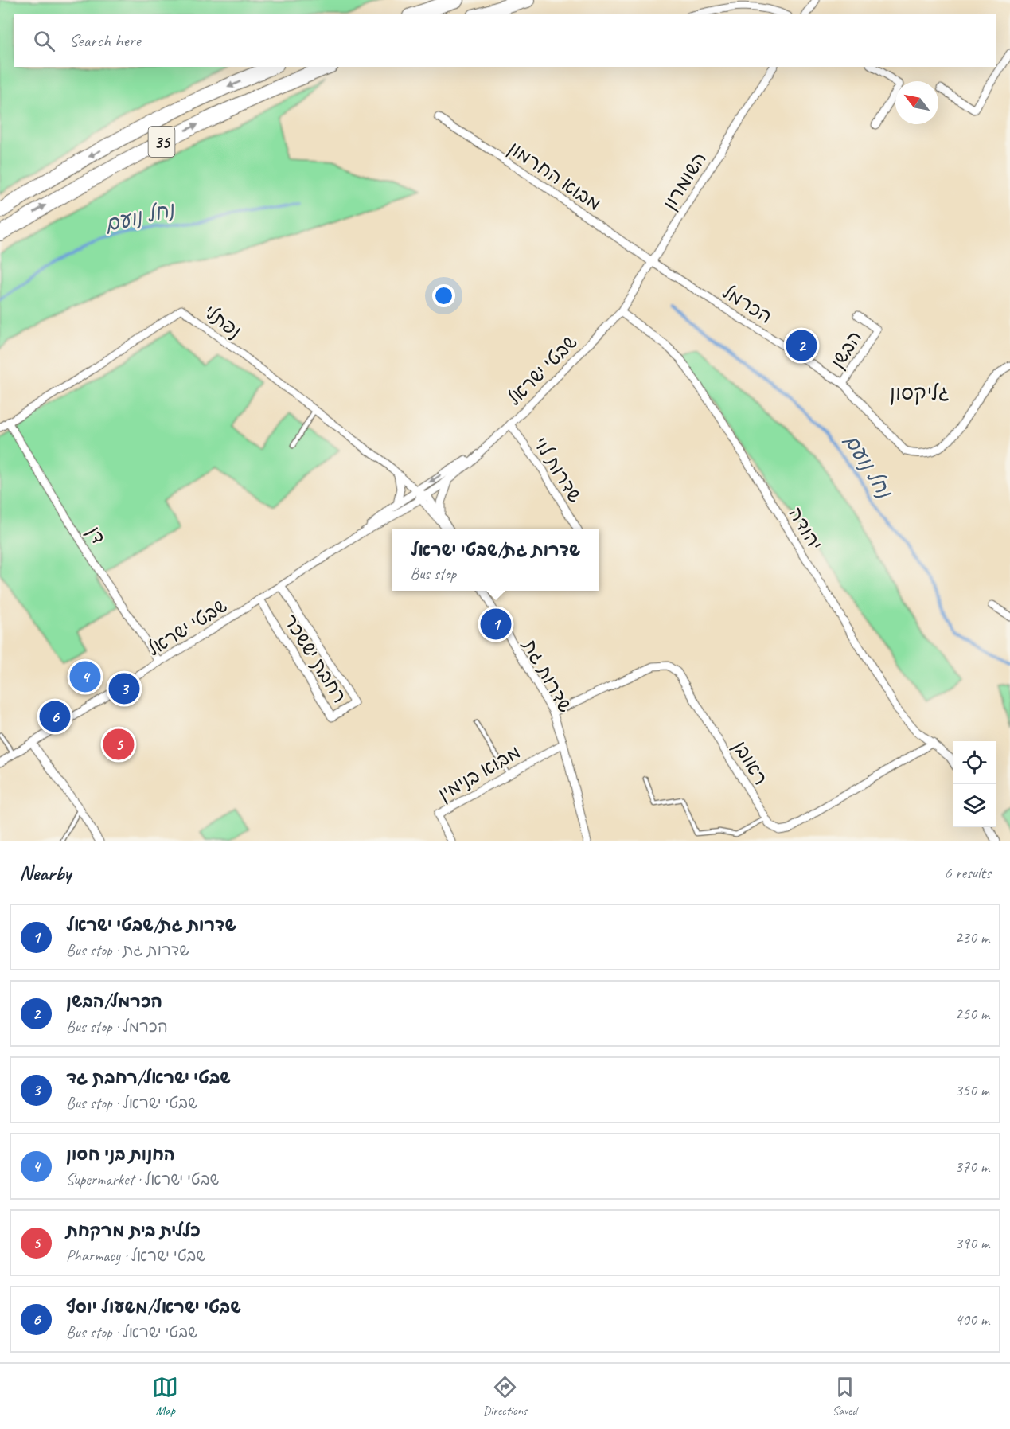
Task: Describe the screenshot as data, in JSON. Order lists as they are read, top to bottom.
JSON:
{
  "streets": {
    "highway": ["35"],
    "street": [
      "מבוא החרמון",
      "השומרון",
      "הכרמל",
      "נפתלי",
      "הבשן",
      "שבטי ישראל",
      "שדרות לוי",
      "יהודה",
      "דן",
      "רחבת יששכר",
      "שדרות גת",
      "ראובן",
      "מבוא בנימין"
    ]
  },
  "crossings": [
    ["מבוא החרמון", "השומרון"],
    ["מבוא החרמון", "הכרמל"],
    ["השומרון", "הכרמל"],
    ["השומרון", "שבטי ישראל"],
    ["השומרון", "יהודה"],
    ["הכרמל", "הבשן"],
    ["נפתלי", "שבטי ישראל"],
    ["נפתלי", "דן"],
    ["שבטי ישראל", "שדרות לוי"],
    ["שבטי ישראל", "יהודה"],
    ["שבטי ישראל", "דן"],
    ["שבטי ישראל", "רחבת יששכר"],
    ["יהודה", "ראובן"],
    ["שדרות גת", "ראובן"],
    ["שדרות גת", "מבוא בנימין"]
  ],
  "districts": ["גליקסון"],
  "water": ["נחל נועם"],
  "north": "top left",
  "page": {
    "search": "Search here",
    "pins": [
      "2",
      "1",
      "4",
      "3",
      "6",
      "5"
    ],
    "popup": ["שדרות גת/שבטי ישראל", "Bus stop"],
    "heading": ["Nearby", "6 results"],
    "list": [
      {
        "mark": "1",
        "name": "שדרות גת/שבטי ישראל",
        "note": "Bus stop · שדרות גת",
        "value": "230 m"
      },
      {
        "mark": "2",
        "name": "הכרמל/הבשן",
        "note": "Bus stop · הכרמל",
        "value": "250 m"
      },
      {
        "mark": "3",
        "name": "שבטי ישראל/רחבת גד",
        "note": "Bus stop · שבטי ישראל",
        "value": "350 m"
      },
      {
        "mark": "4",
        "name": "החנות בני חסון",
        "note": "Supermarket · שבטי ישראל",
        "value": "370 m"
      },
      {
        "mark": "5",
        "name": "כללית בית מרקחת",
        "note": "Pharmacy · שבטי ישראל",
        "value": "390 m"
      },
      {
        "mark": "6",
        "name": "שבטי ישראל/משעול יוסף",
        "note": "Bus stop · שבטי ישראל",
        "value": "400 m"
      }
    ],
    "nav": ["Map", "Directions", "Saved"]
  }
}
